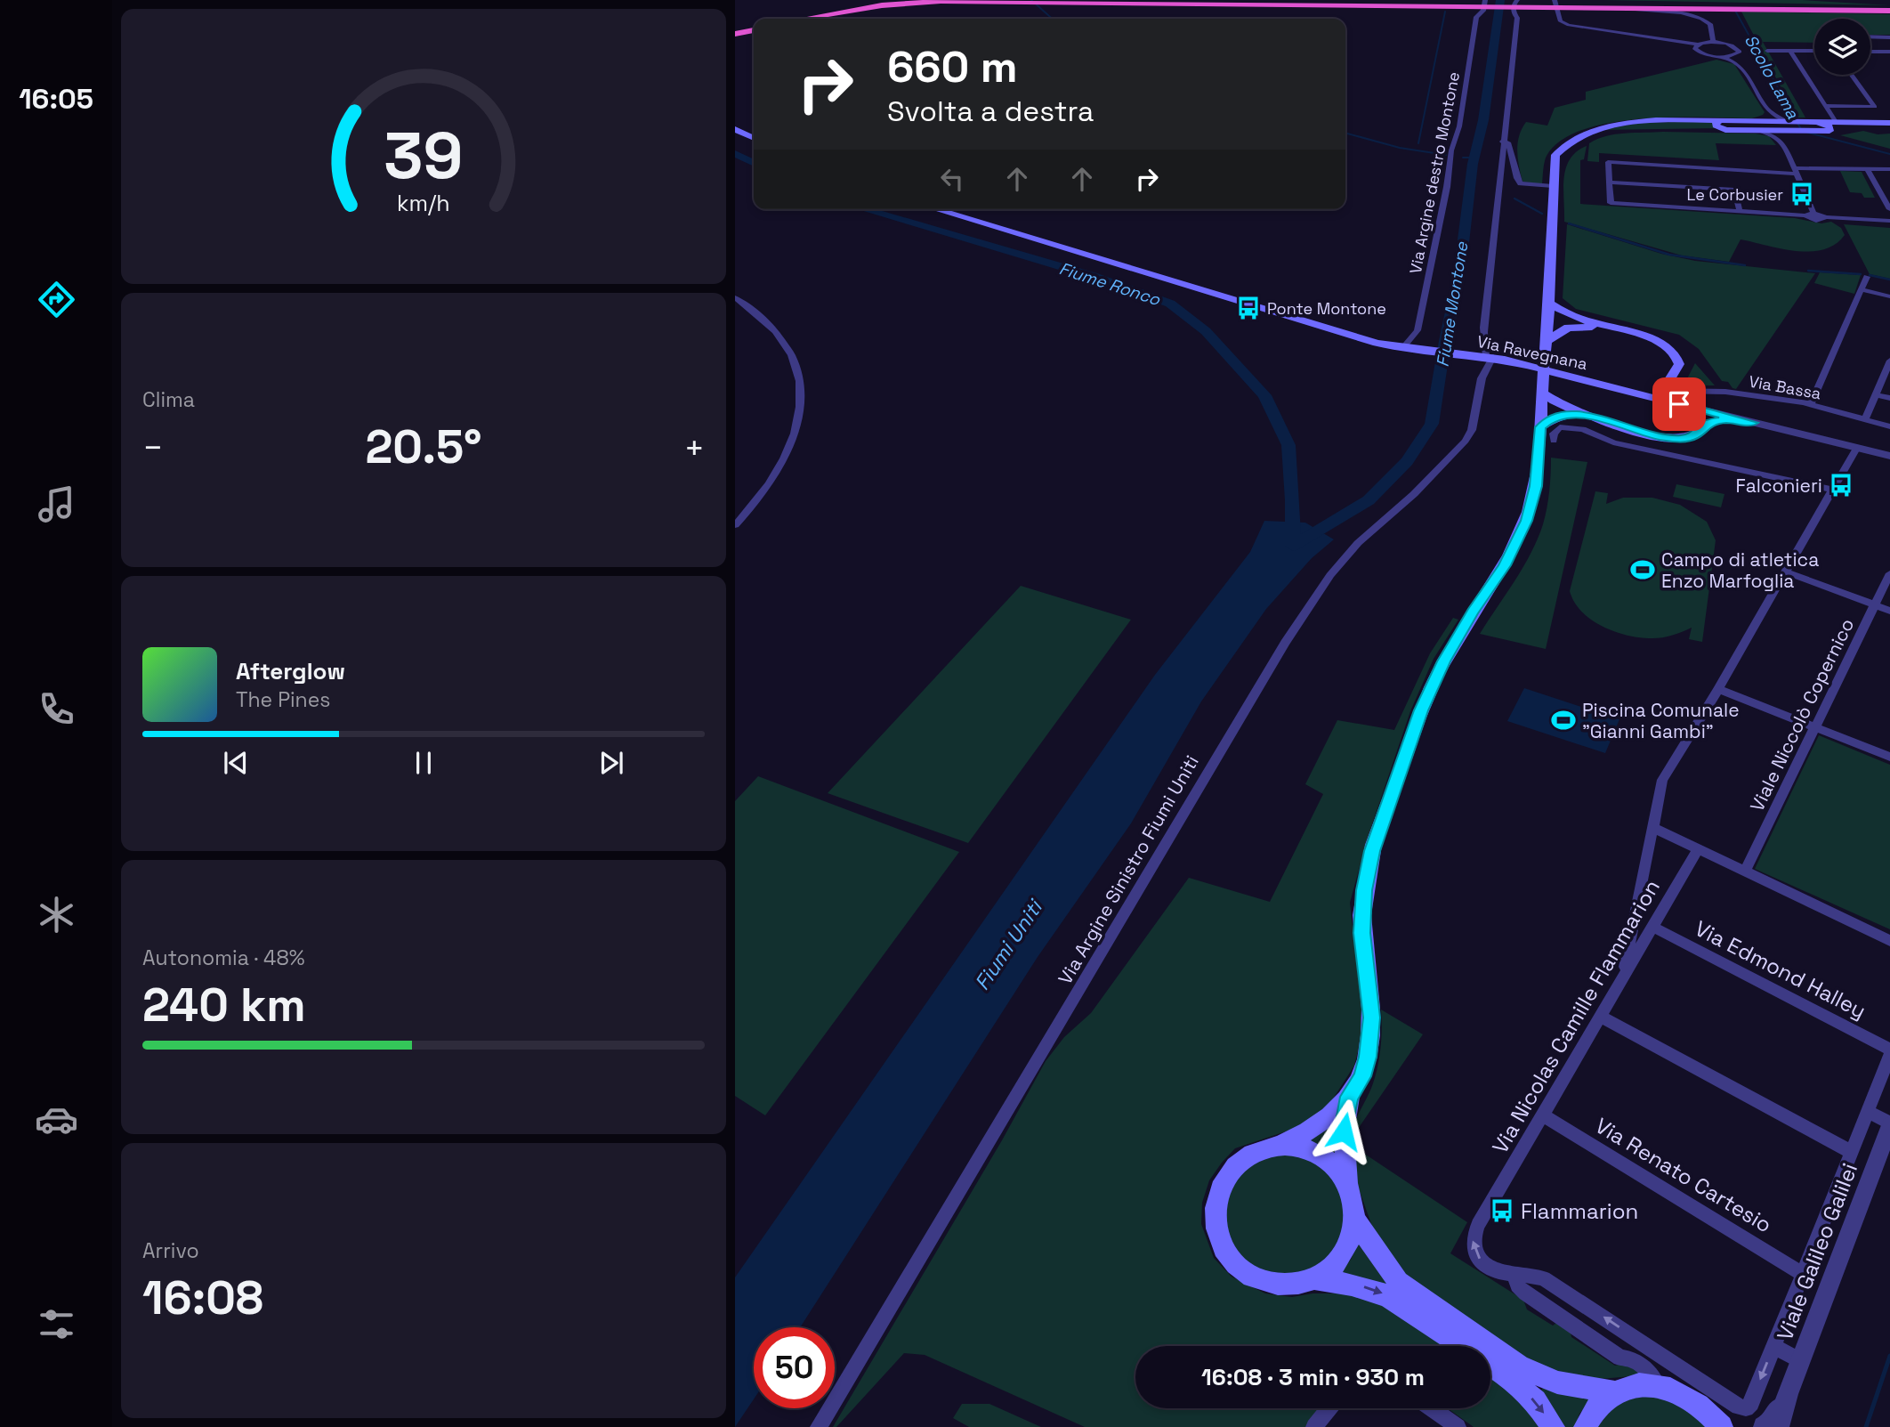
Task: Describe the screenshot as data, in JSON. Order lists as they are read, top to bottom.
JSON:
{
  "streets": {
    "main road": ["Via Ravegnana"],
    "street": [
      "Via Argine destro Montone",
      "Via Bassa",
      "Viale Niccolò Copernico",
      "Via Argine Sinistro Fiumi Uniti",
      "Via Edmond Halley",
      "Via Nicolas Camille Flammarion",
      "Via Renato Cartesio",
      "Viale Galileo Galilei"
    ]
  },
  "crossings": [
    ["Via Argine destro Montone", "Via Ravegnana"],
    ["Via Ravegnana", "Via Argine Sinistro Fiumi Uniti"],
    ["Via Edmond Halley", "Via Nicolas Camille Flammarion"],
    ["Via Nicolas Camille Flammarion", "Via Renato Cartesio"]
  ],
  "water": [
    "Scolo Lama",
    "Fiume Ronco",
    "Fiume Montone",
    "Fiumi Uniti"
  ],
  "places": {
    "bus stop": [
      "Le Corbusier",
      "Ponte Montone",
      "Falconieri",
      "Flammarion"
    ],
    "sports": ["Campo di atletica Enzo Marfoglia", "Piscina Comunale \"Gianni Gambi\""]
  },
  "page": {
    "tabs": "16:05",
    "turn": ["660 m", "Svolta a destra"],
    "tile": [
      "Clima",
      ["Autonomia · 48%", "240 km"],
      ["Arrivo", "16:08"]
    ],
    "heat": ["−", "20.5°", "+"],
    "song": ["Afterglow", "The Pines"],
    "limit": "50",
    "trip": "16:08 · 3 min · 930 m",
    "gauge": ["39", "km/h"]
  }
}
